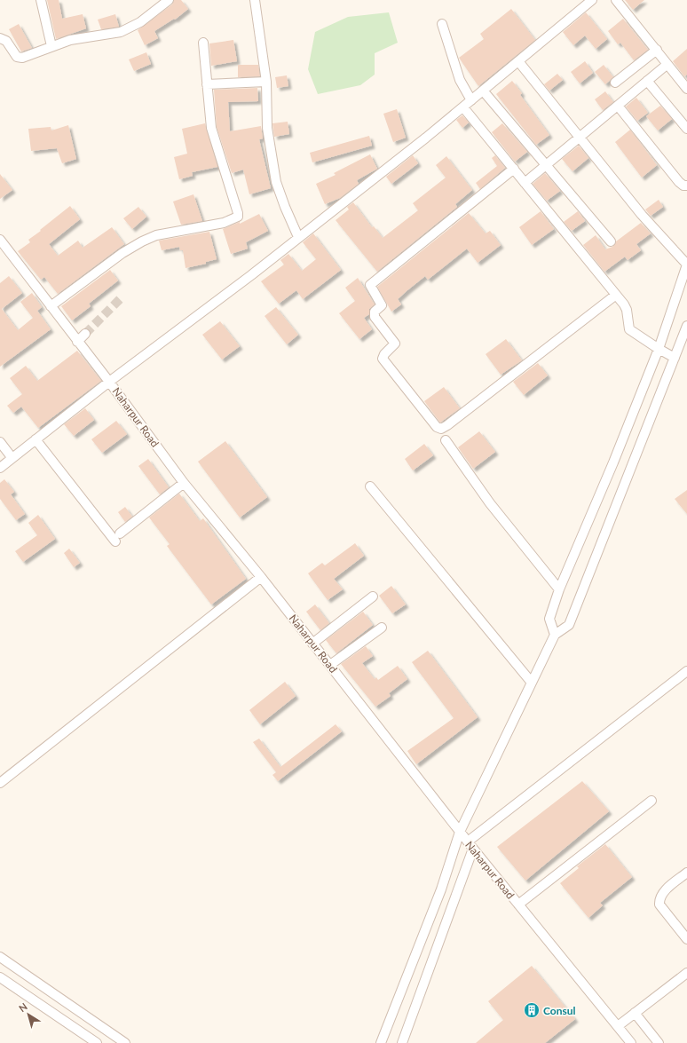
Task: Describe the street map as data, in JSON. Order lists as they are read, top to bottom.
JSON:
{
  "streets": {
    "street": ["Naharpur Road"]
  },
  "places": {
    "building": ["Consul"]
  },
  "north": "top left"
}
